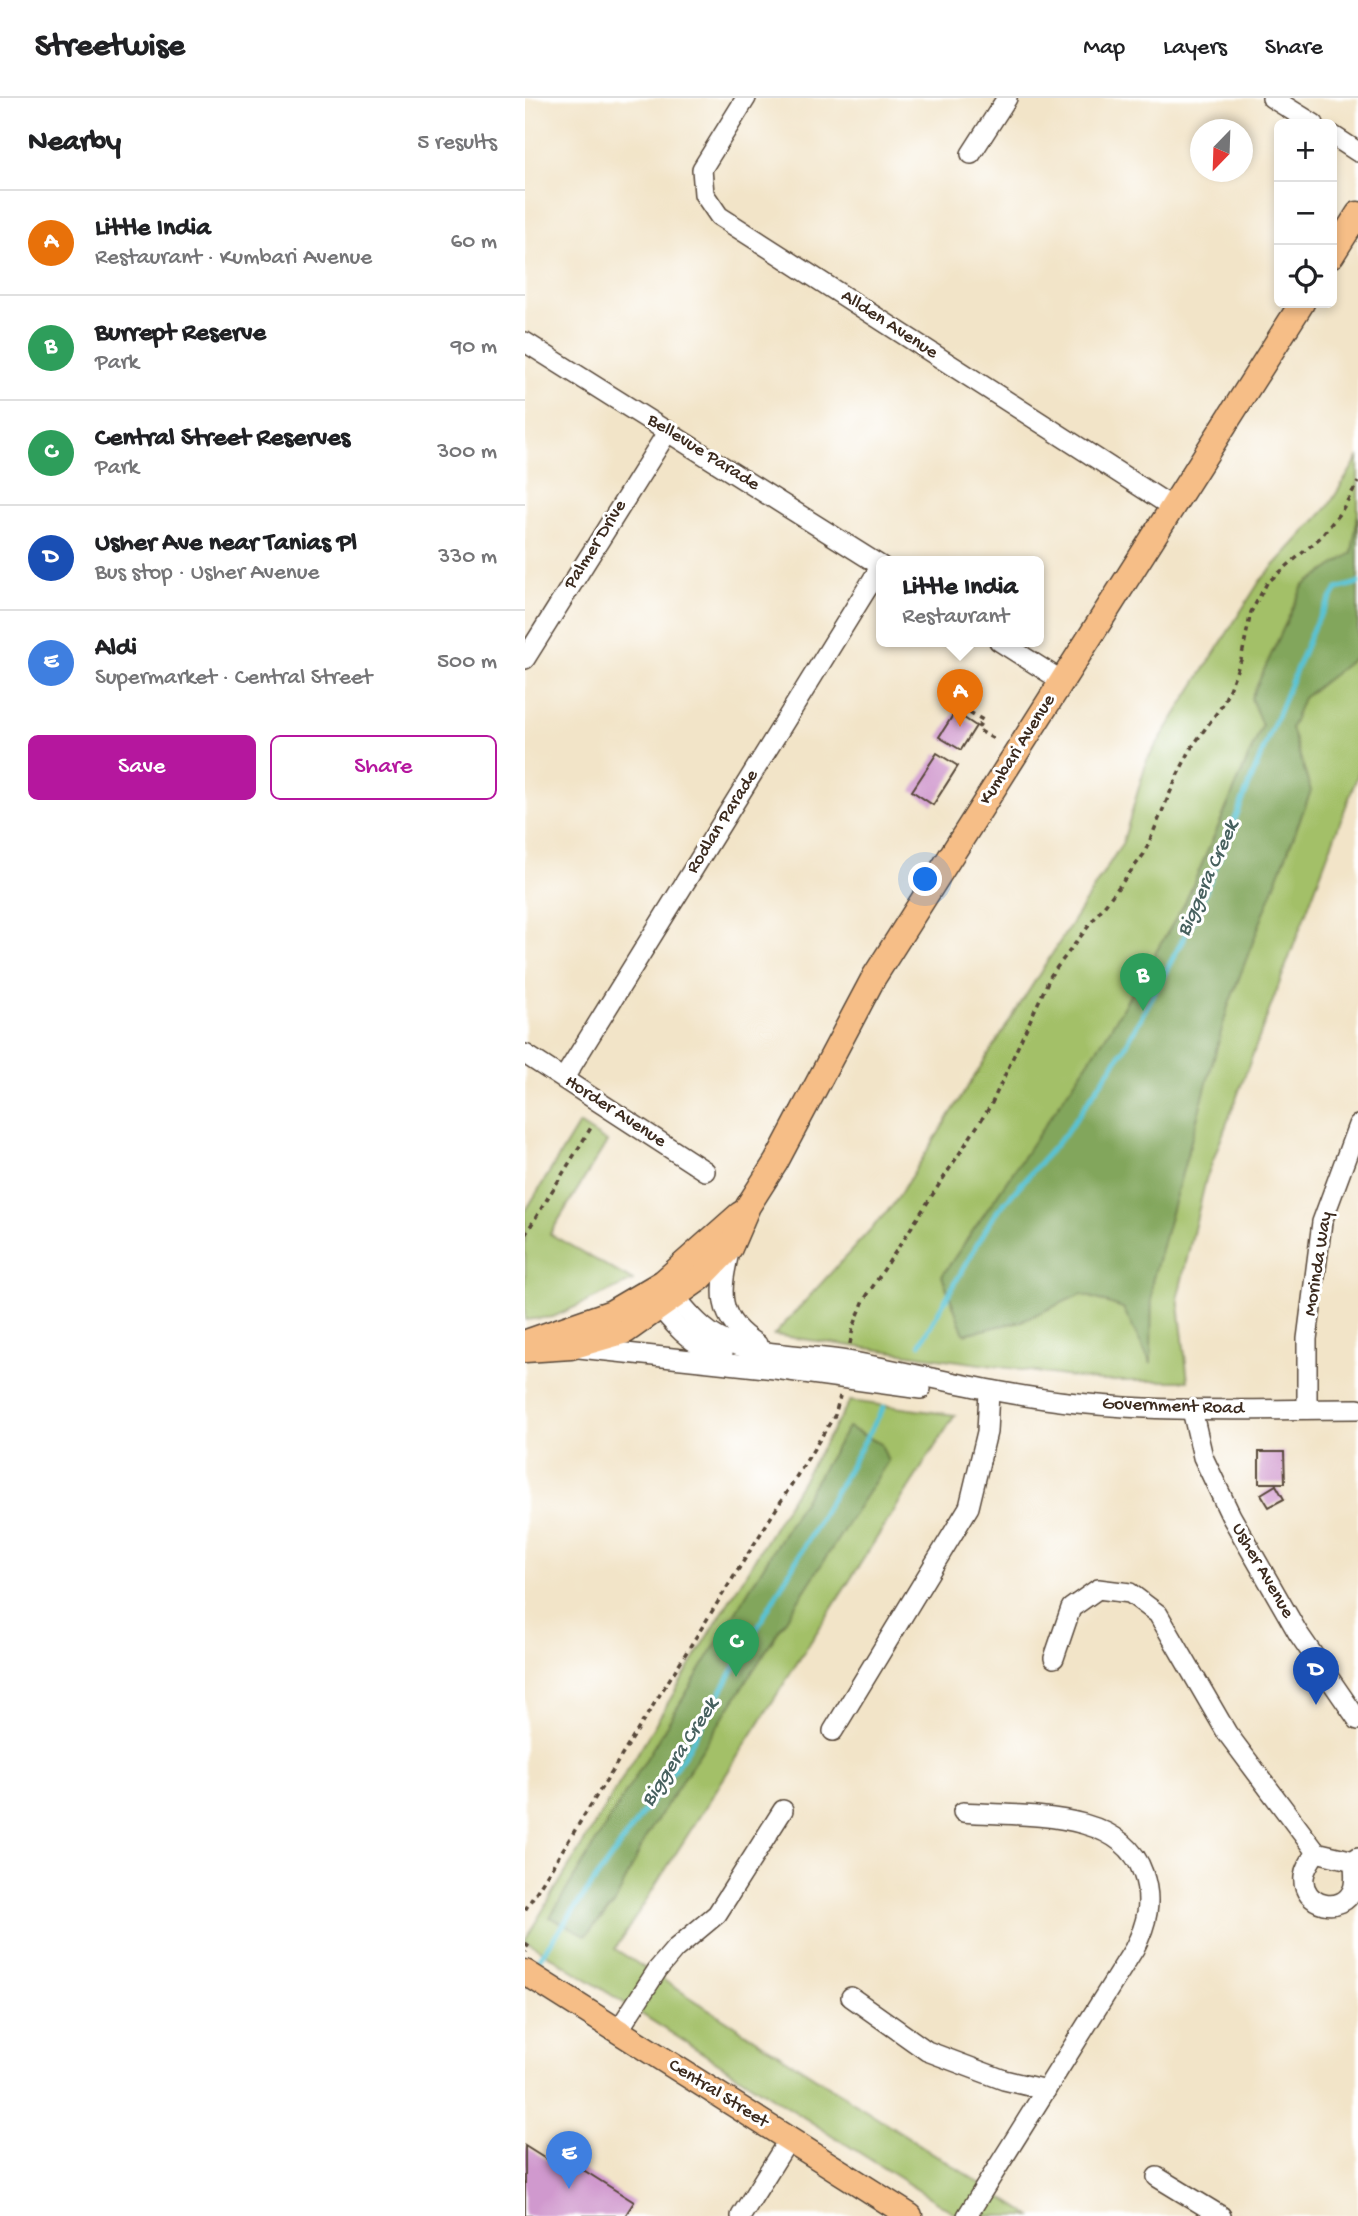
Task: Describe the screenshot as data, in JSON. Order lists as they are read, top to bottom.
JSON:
{
  "streets": {
    "main road": ["Kumbari Avenue", "Government Road", "Central Street"],
    "street": [
      "Allden Avenue",
      "Bellevue Parade",
      "Palmer Drive",
      "Rodlan Parade",
      "Horder Avenue",
      "Morinda Way",
      "Usher Avenue"
    ]
  },
  "crossings": [
    ["Allden Avenue", "Kumbari Avenue"],
    ["Bellevue Parade", "Palmer Drive"],
    ["Kumbari Avenue", "Government Road"],
    ["Rodlan Parade", "Horder Avenue"],
    ["Morinda Way", "Government Road"],
    ["Government Road", "Usher Avenue"]
  ],
  "water": ["Biggera Creek"],
  "north": "bottom left",
  "page": {
    "header": "Streetwise",
    "nav": ["Map", "Layers", "Share"],
    "heading": ["Nearby", "5 results"],
    "map_buttons": ["+", "−"],
    "list": [
      {
        "mark": "A",
        "name": "Little India",
        "note": "Restaurant · Kumbari Avenue",
        "value": "60 m"
      },
      {
        "mark": "B",
        "name": "Burrept Reserve",
        "note": "Park",
        "value": "90 m"
      },
      {
        "mark": "C",
        "name": "Central Street Reserves",
        "note": "Park",
        "value": "300 m"
      },
      {
        "mark": "D",
        "name": "Usher Ave near Tanias Pl",
        "note": "Bus stop · Usher Avenue",
        "value": "330 m"
      },
      {
        "mark": "E",
        "name": "Aldi",
        "note": "Supermarket · Central Street",
        "value": "500 m"
      }
    ],
    "popup": ["Little India", "Restaurant"],
    "pins": [
      "A",
      "B",
      "C",
      "D",
      "E"
    ],
    "buttons": ["Save", "Share"]
  }
}
